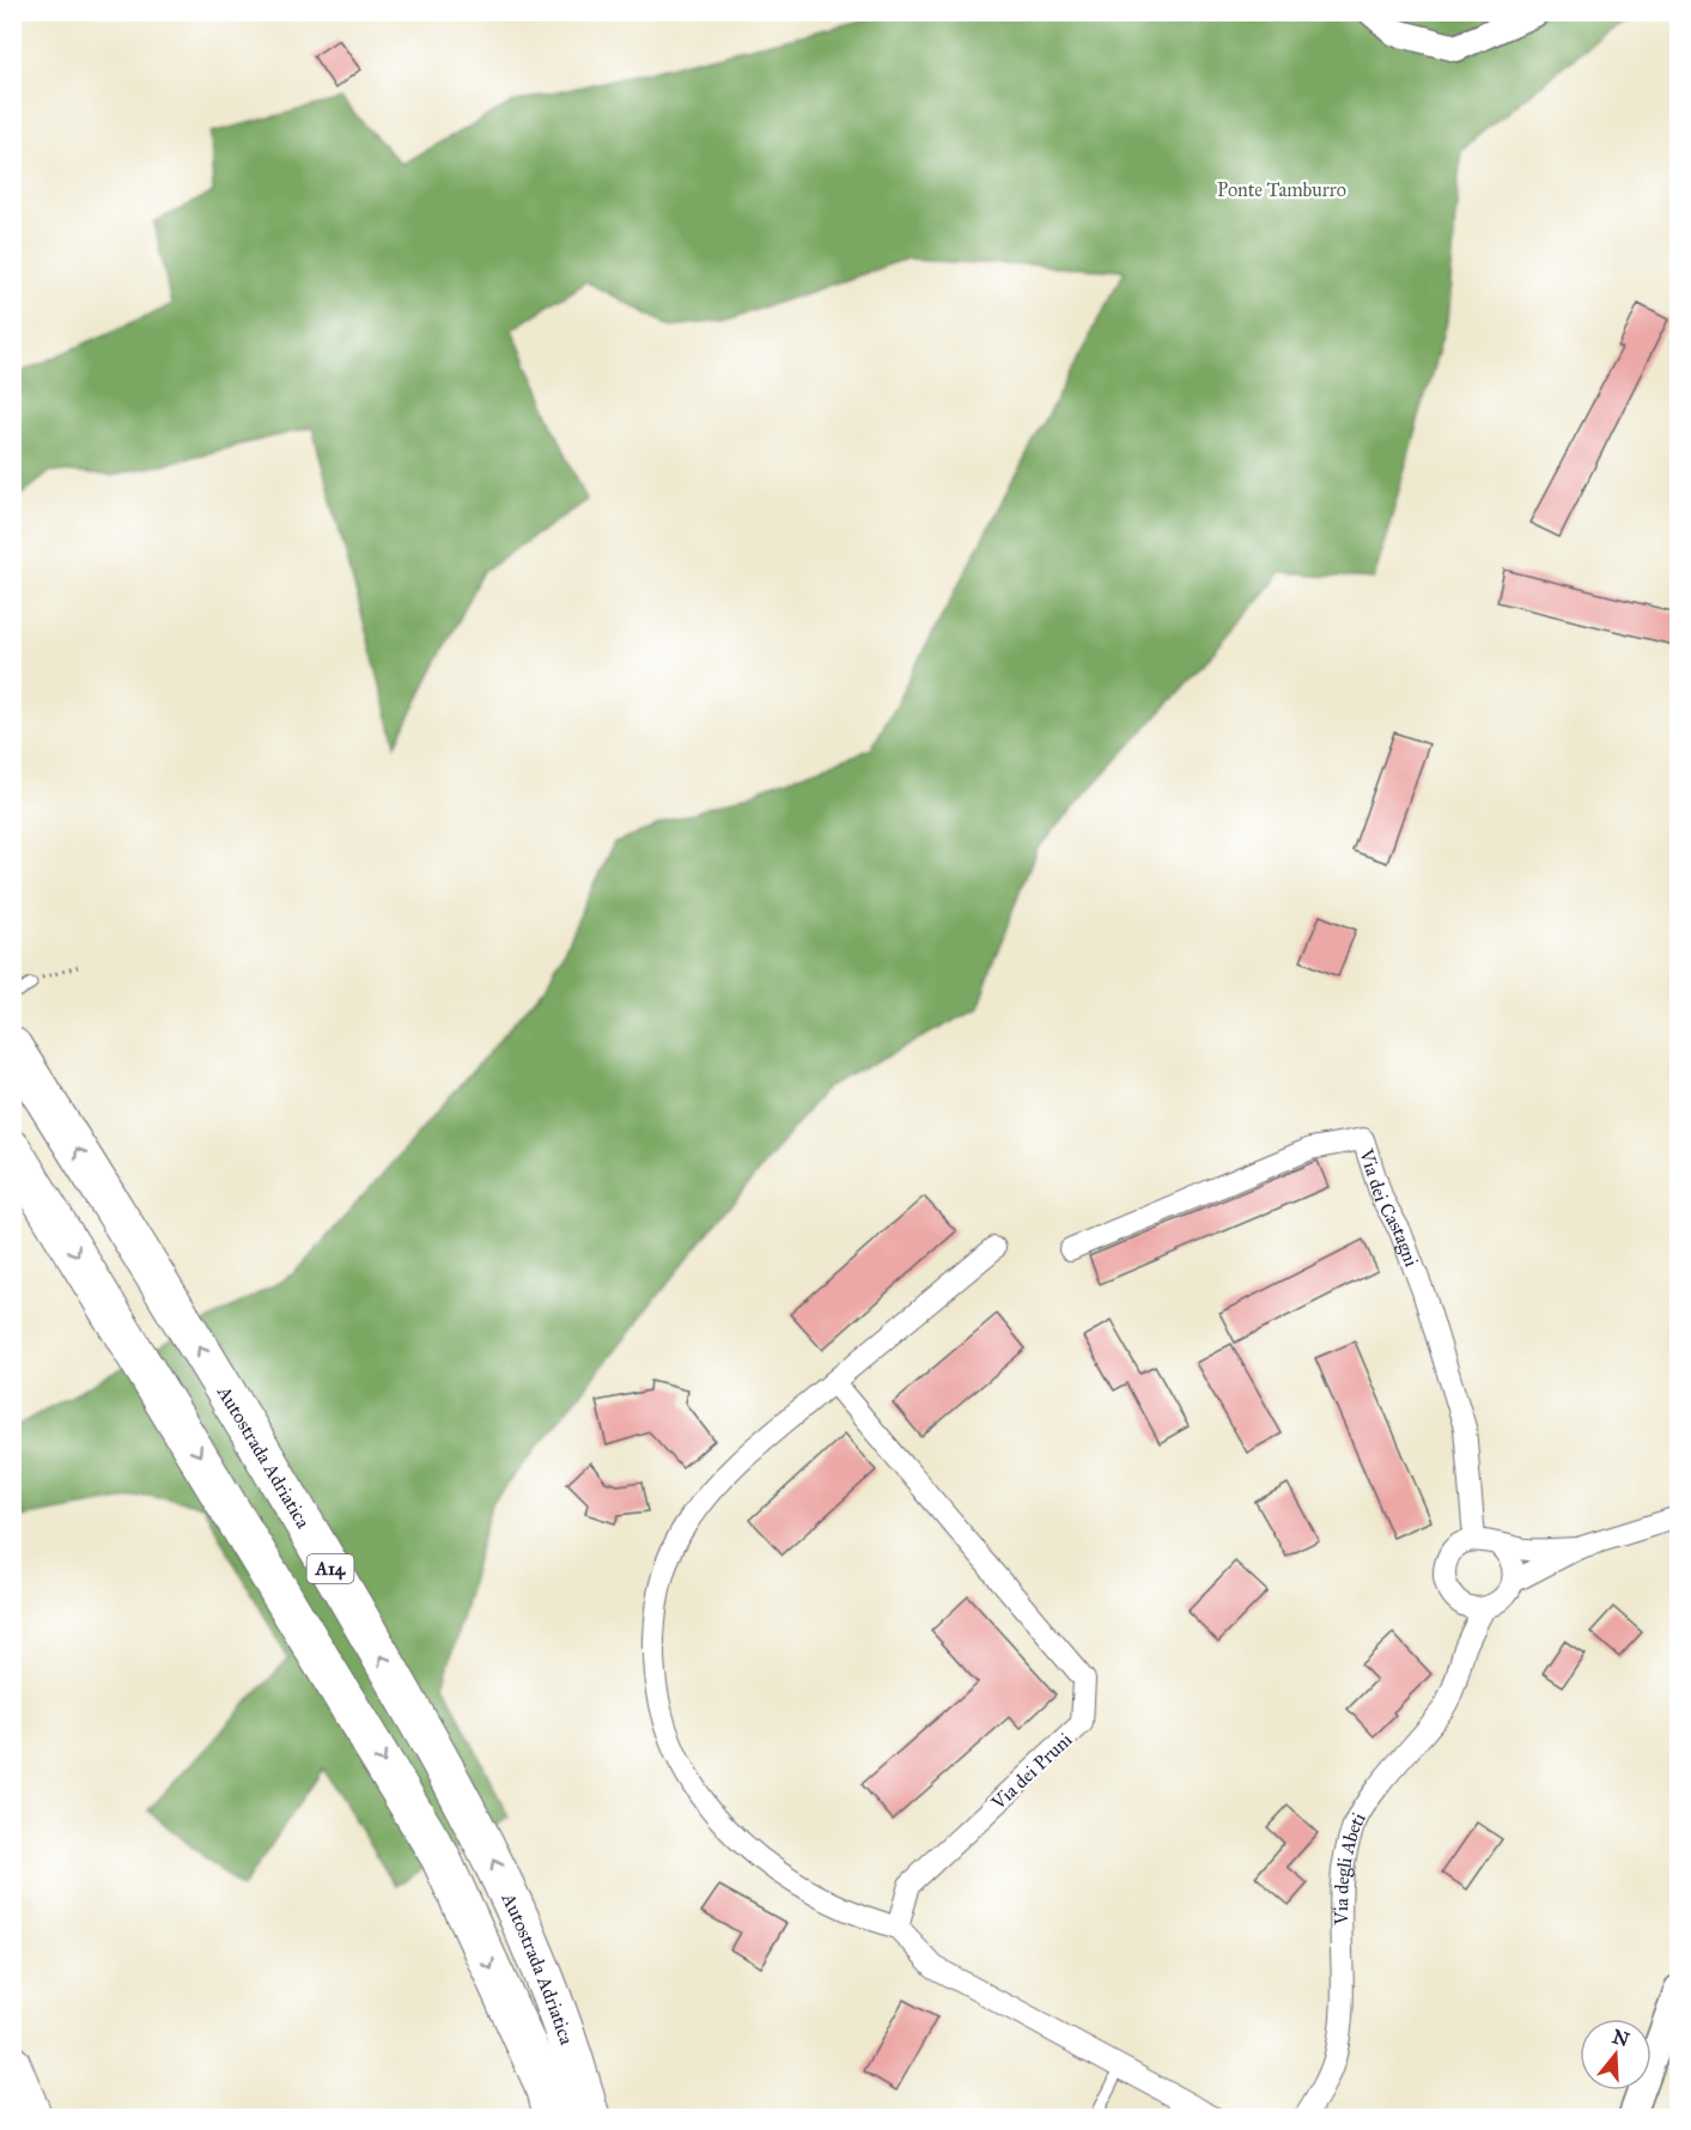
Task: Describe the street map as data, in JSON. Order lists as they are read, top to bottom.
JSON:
{
  "streets": {
    "highway": ["Autostrada Adriatica", "A14"],
    "street": ["Via dei Castagni", "Via dei Pruni", "Via degli Abeti"]
  },
  "crossings": [
    ["Via dei Castagni", "Via degli Abeti"]
  ],
  "parks": ["Ponte Tamburro"],
  "north": "top"
}
